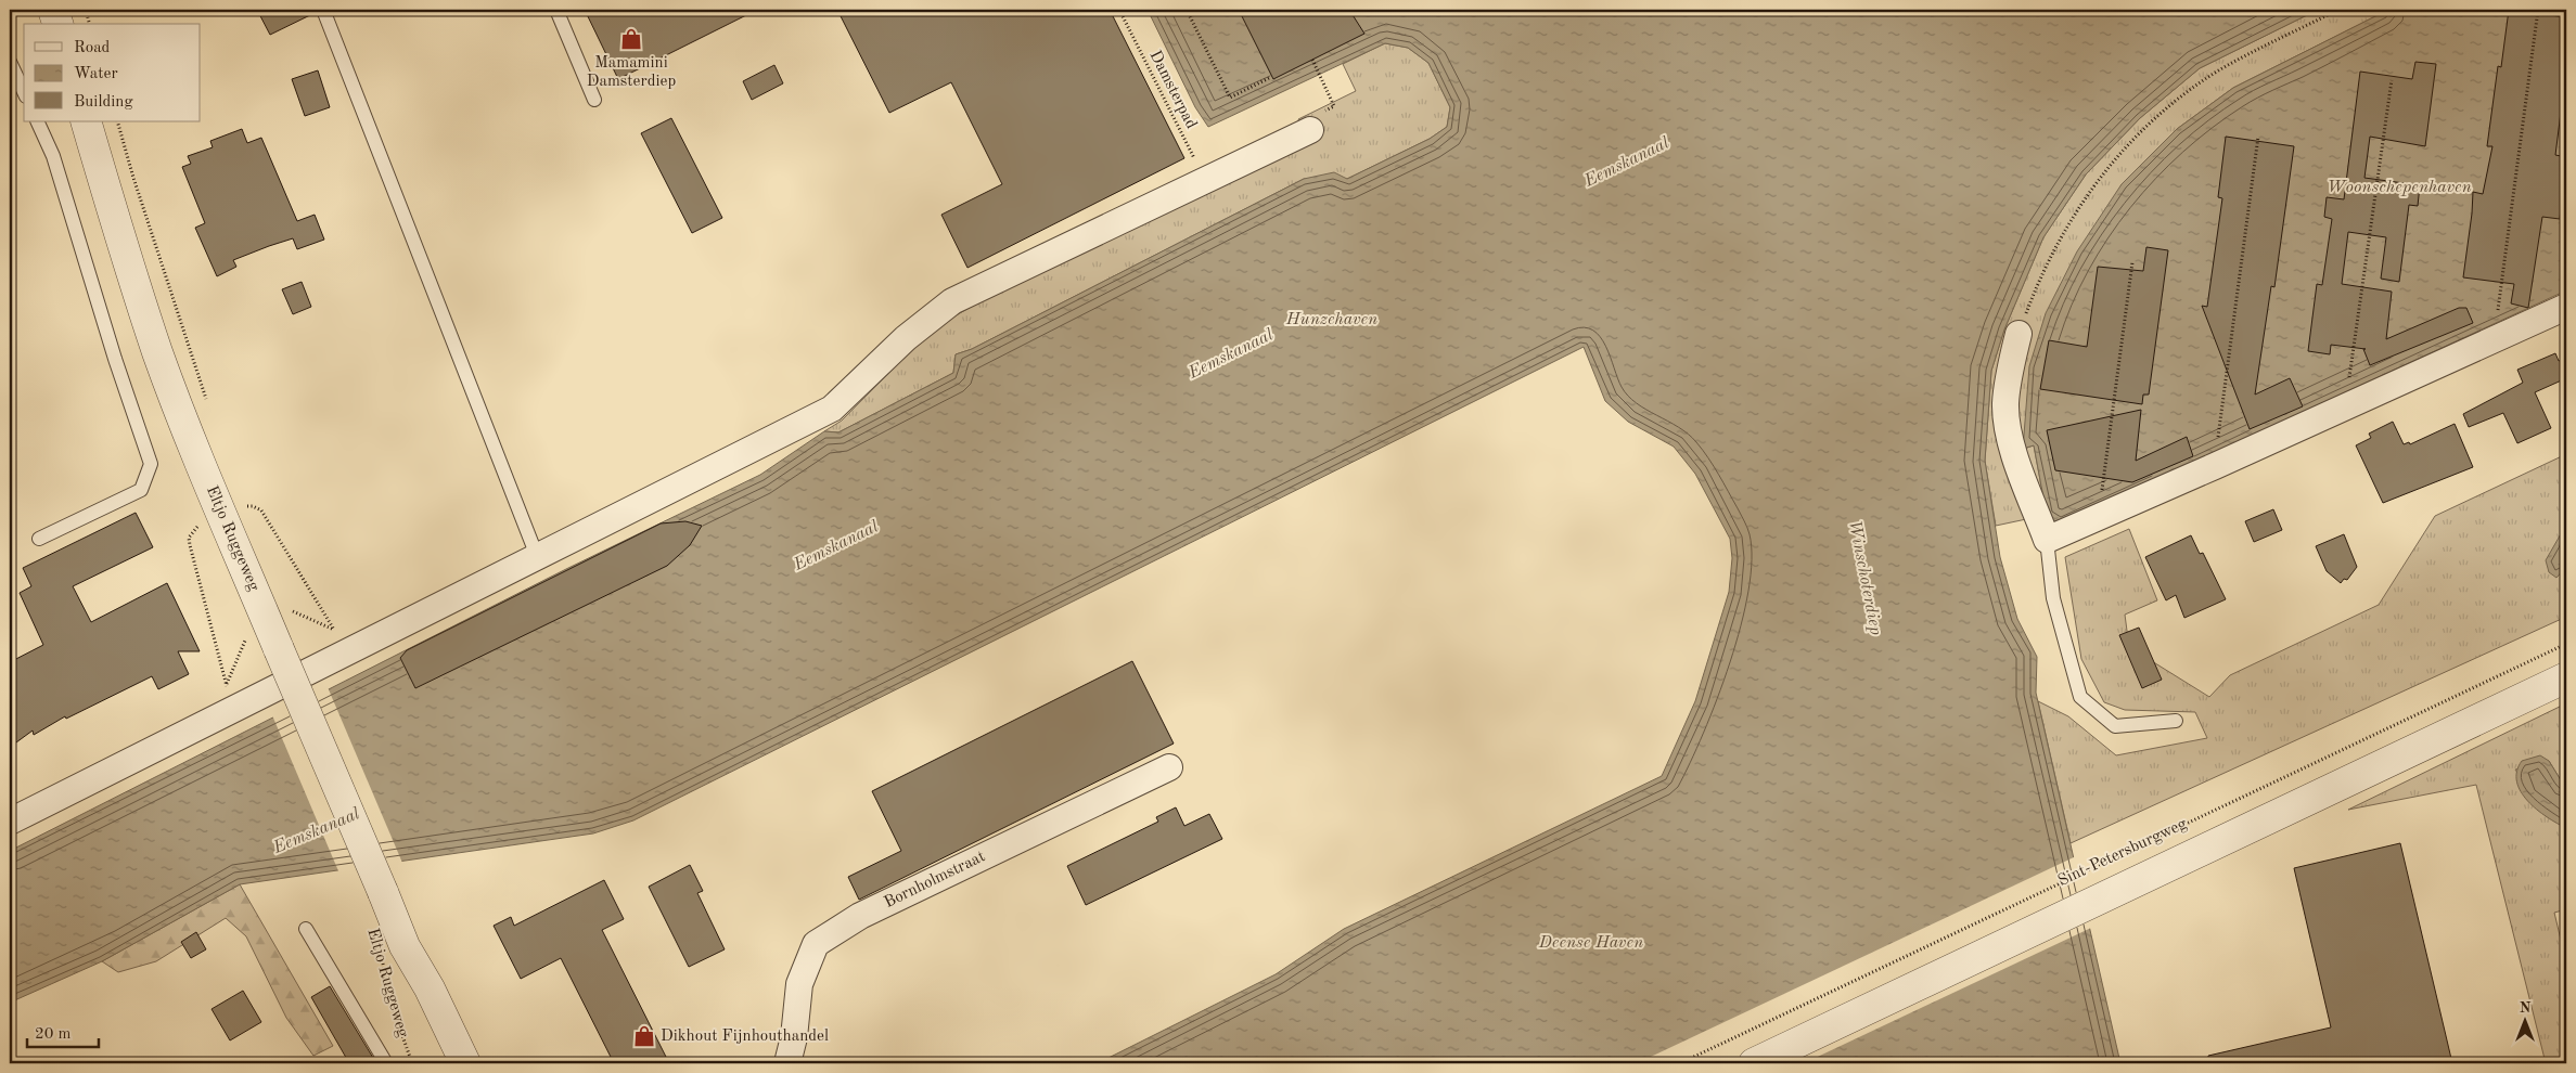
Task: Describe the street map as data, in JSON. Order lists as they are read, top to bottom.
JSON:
{
  "streets": {
    "street": ["Eltjo Ruggeweg", "Sint-Petersburgweg", "Bornholmstraat"],
    "path": ["Damsterpad"]
  },
  "water": [
    "Eemskanaal",
    "Woonschepenhaven",
    "Hunzehaven",
    "Winschoterdiep",
    "Deense Haven"
  ],
  "places": {
    "shop": ["Mamamini Damsterdiep", "Dikhout Fijnhouthandel"]
  },
  "legend": ["Road", "Water", "Building"],
  "scale_bar": "20 m",
  "north": "top"
}
